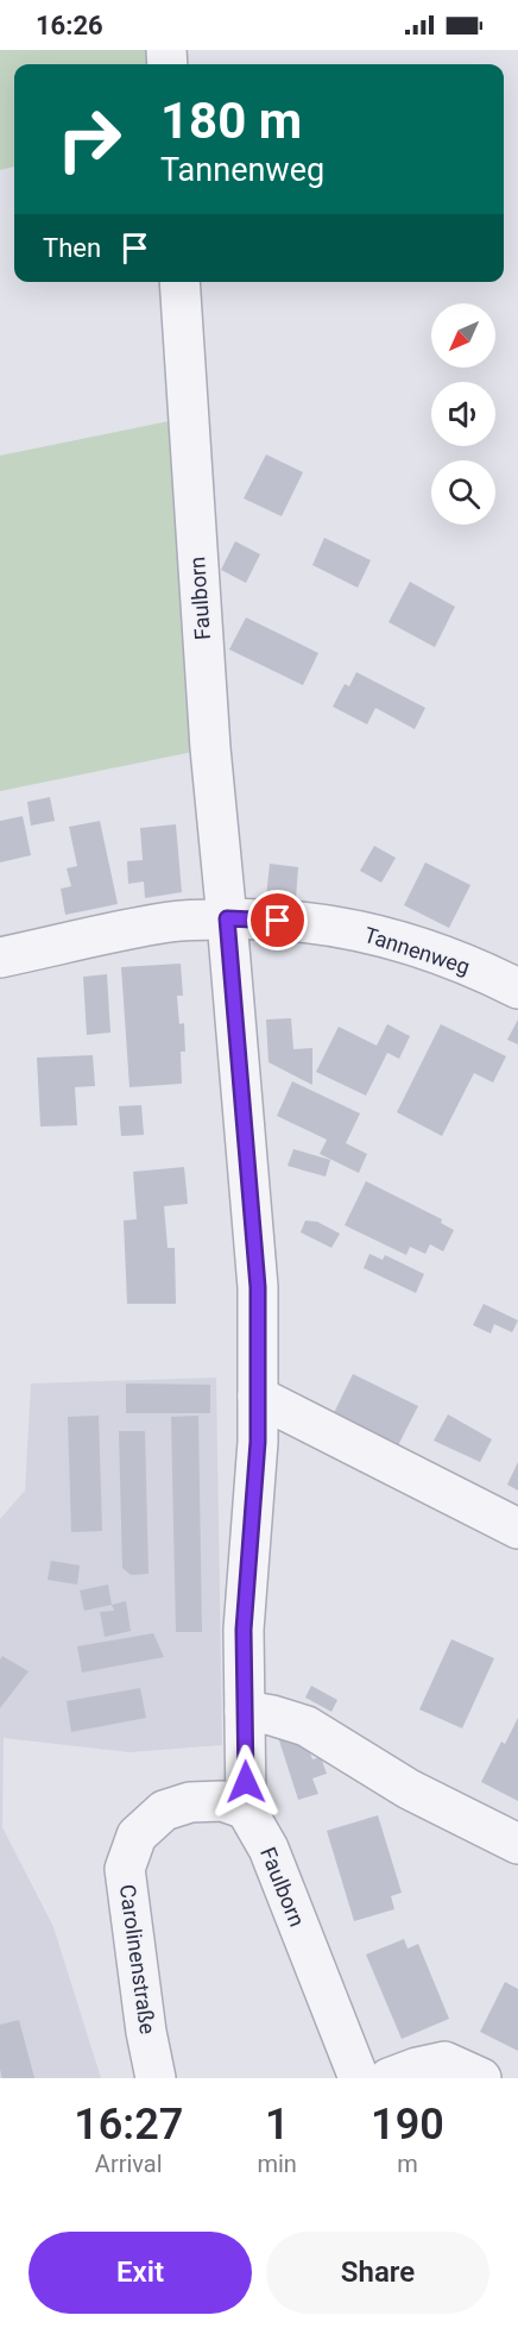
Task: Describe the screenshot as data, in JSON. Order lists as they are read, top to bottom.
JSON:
{
  "streets": {
    "street": ["Faulborn", "Tannenweg", "Carolinenstraße"]
  },
  "crossings": [
    ["Faulborn", "Tannenweg"],
    ["Faulborn", "Carolinenstraße"]
  ],
  "north": "bottom left",
  "page": {
    "status": "16:26",
    "turn": ["180 m", "Tannenweg"],
    "then": "Then",
    "eta": [
      "16:27",
      "Arrival",
      "1",
      "min",
      "190",
      "m"
    ],
    "buttons": ["Exit", "Share"]
  }
}
